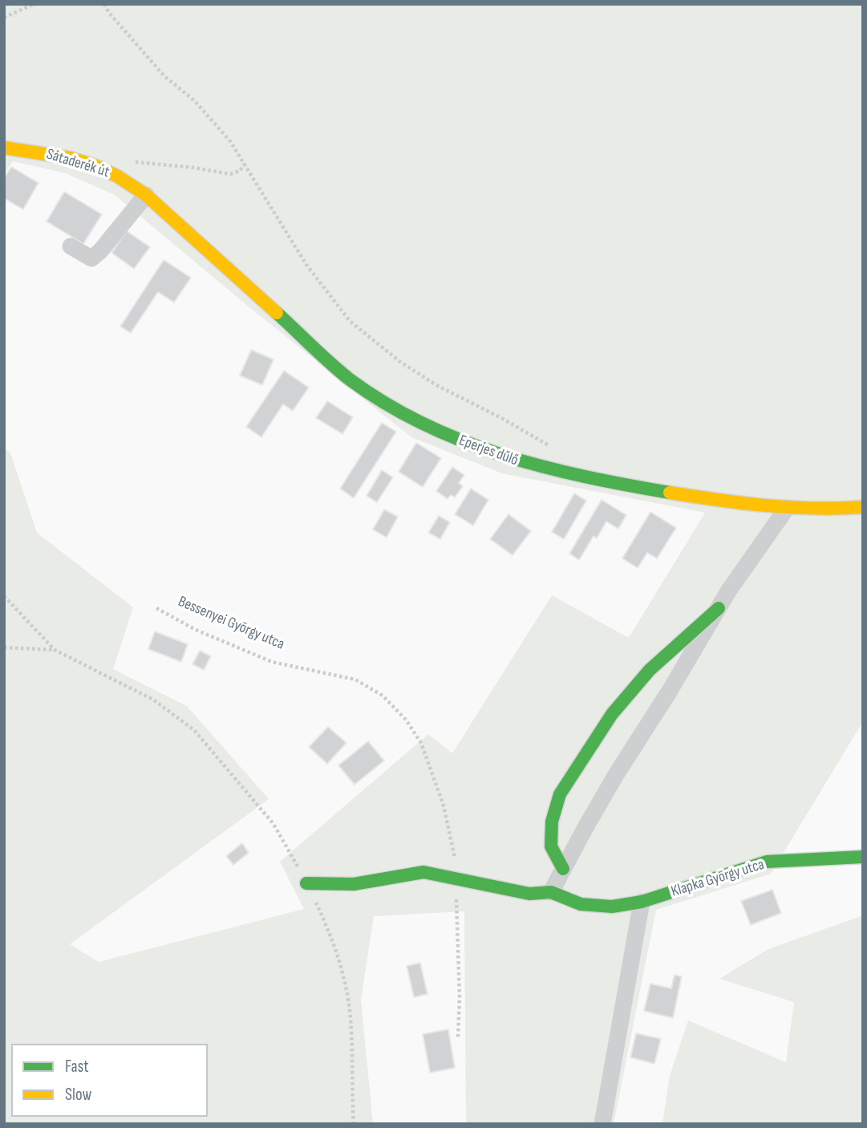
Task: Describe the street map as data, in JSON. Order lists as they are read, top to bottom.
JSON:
{
  "streets": {
    "street": ["Sátaderék út", "Eperjes dűlő", "Klapka György utca"],
    "path": ["Bessenyei György utca"]
  },
  "crossings": [
    ["Sátaderék út", "Eperjes dűlő"],
    ["Bessenyei György utca", "Klapka György utca"]
  ],
  "legend": ["Fast", "Slow"]
}
